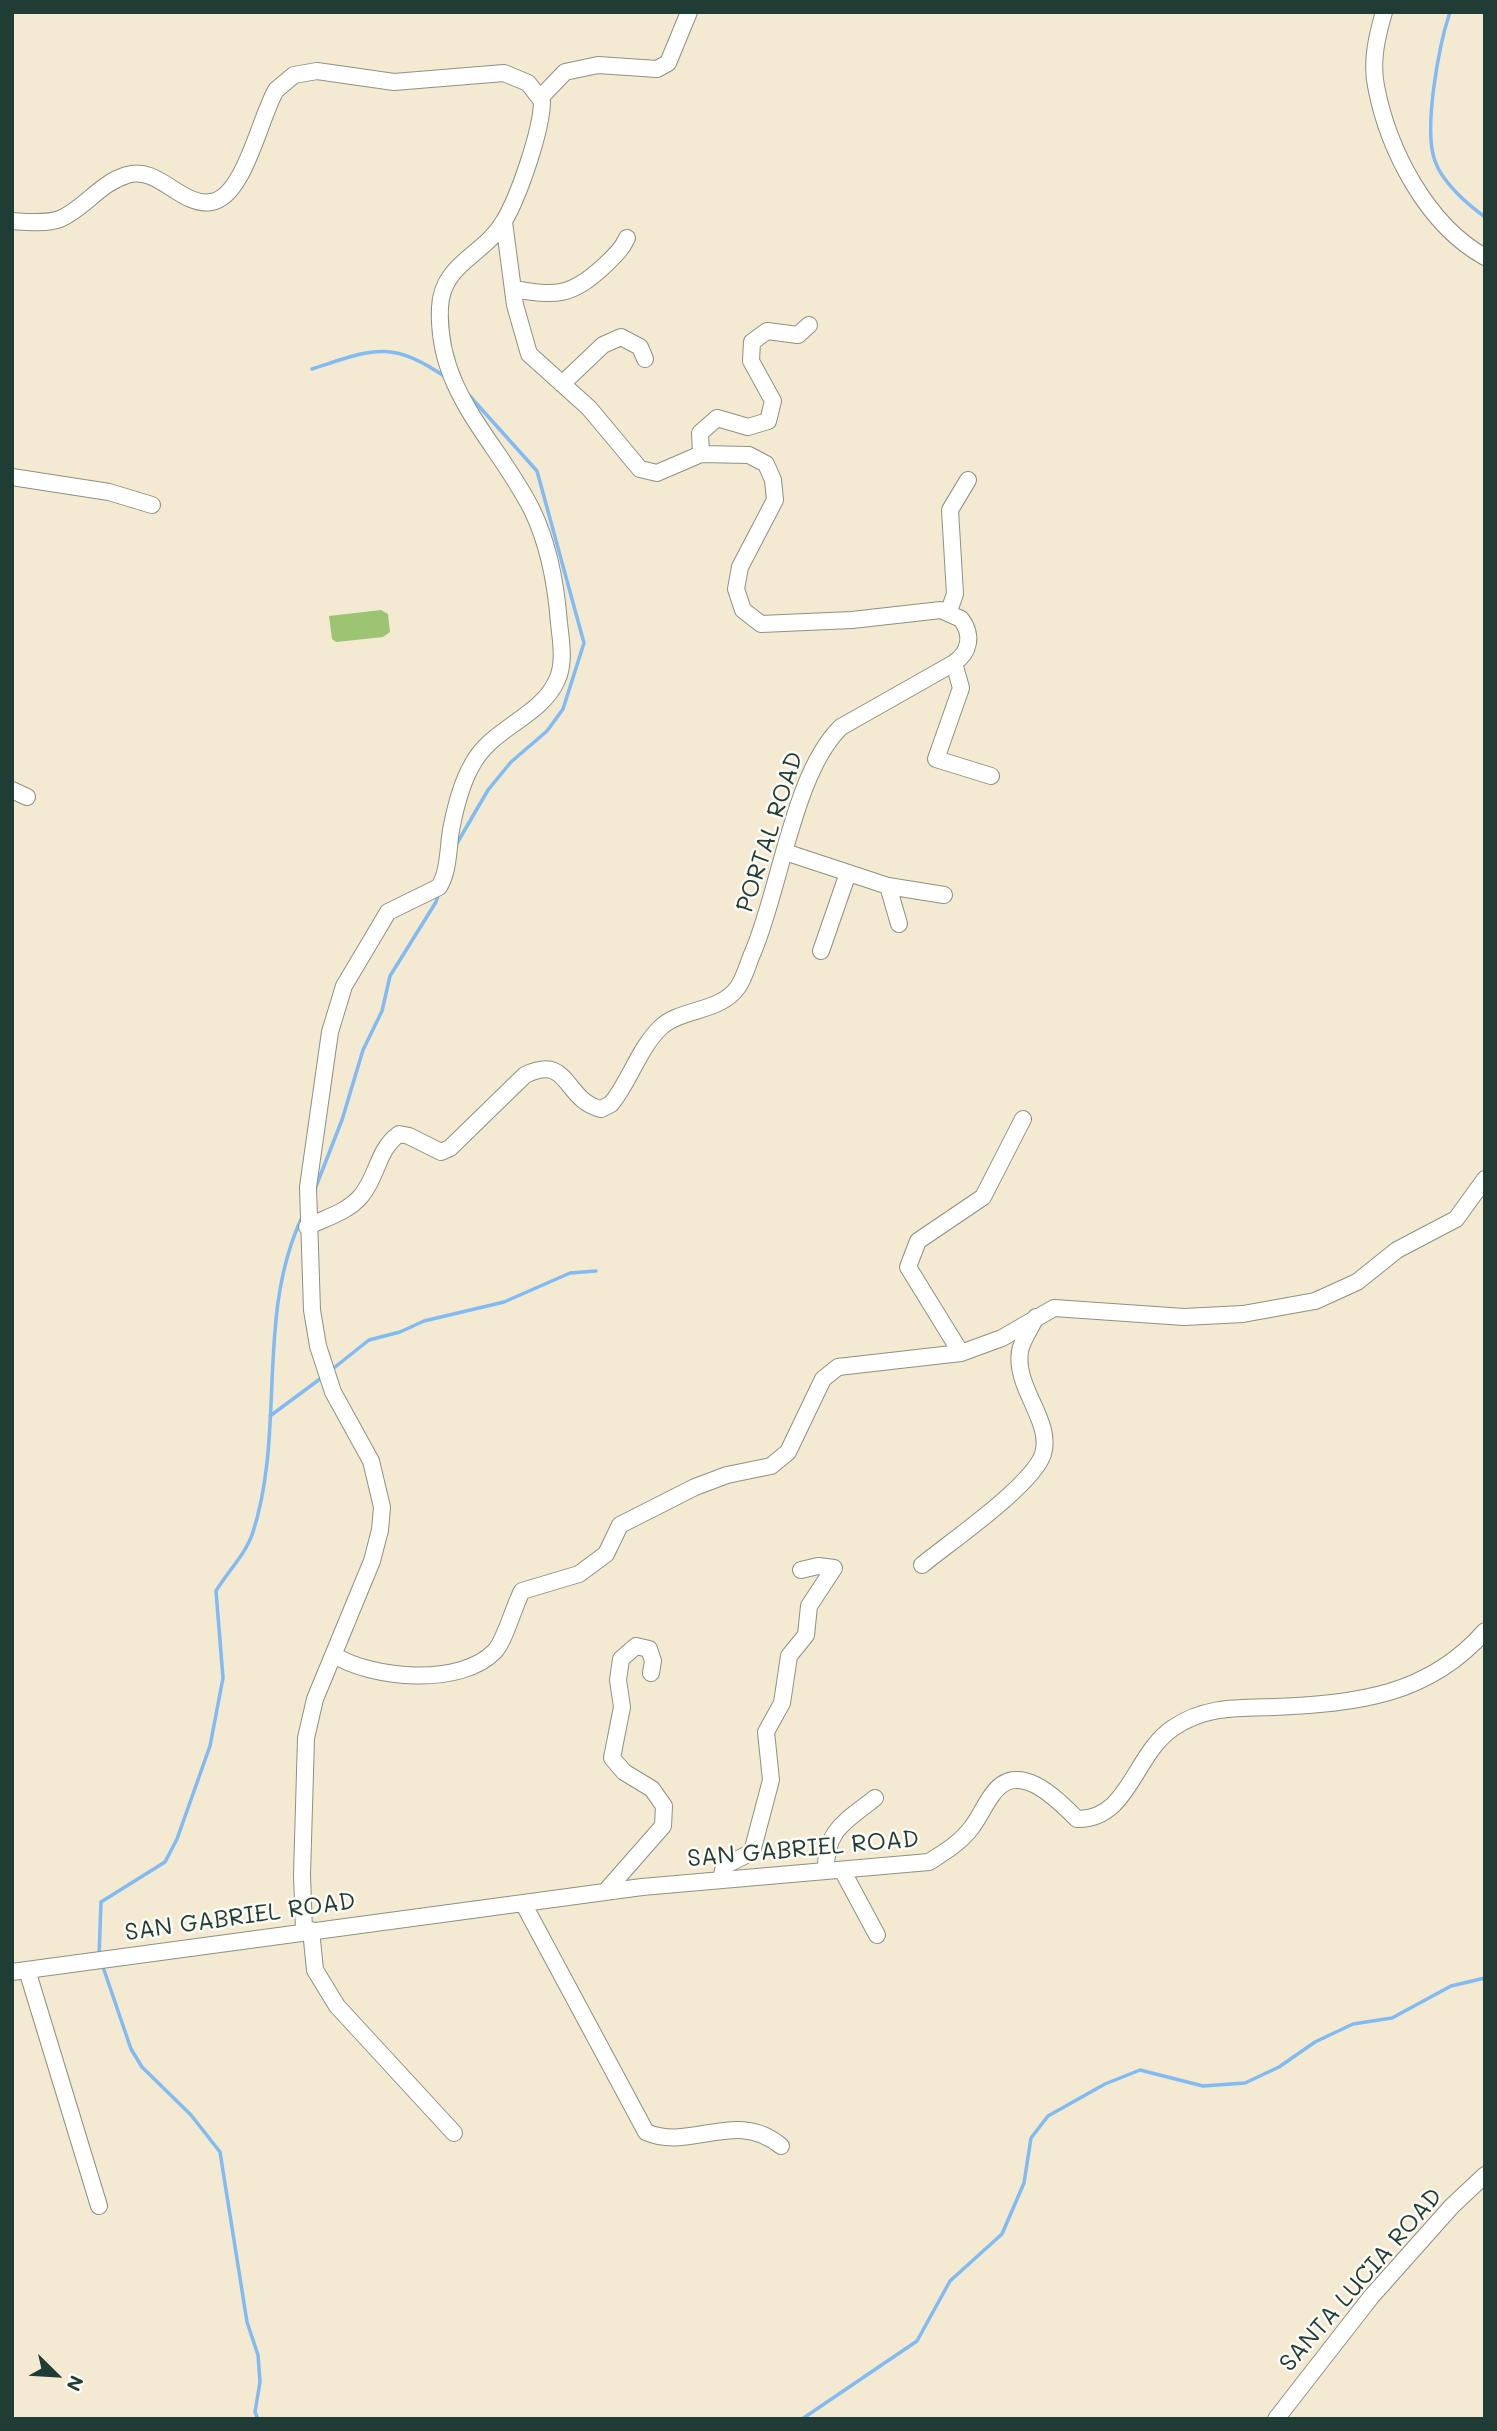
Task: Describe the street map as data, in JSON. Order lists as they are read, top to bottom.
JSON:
{
  "streets": {
    "street": ["PORTAL ROAD", "SAN GABRIEL ROAD", "SANTA LUCIA ROAD"]
  },
  "north": "bottom right"
}
